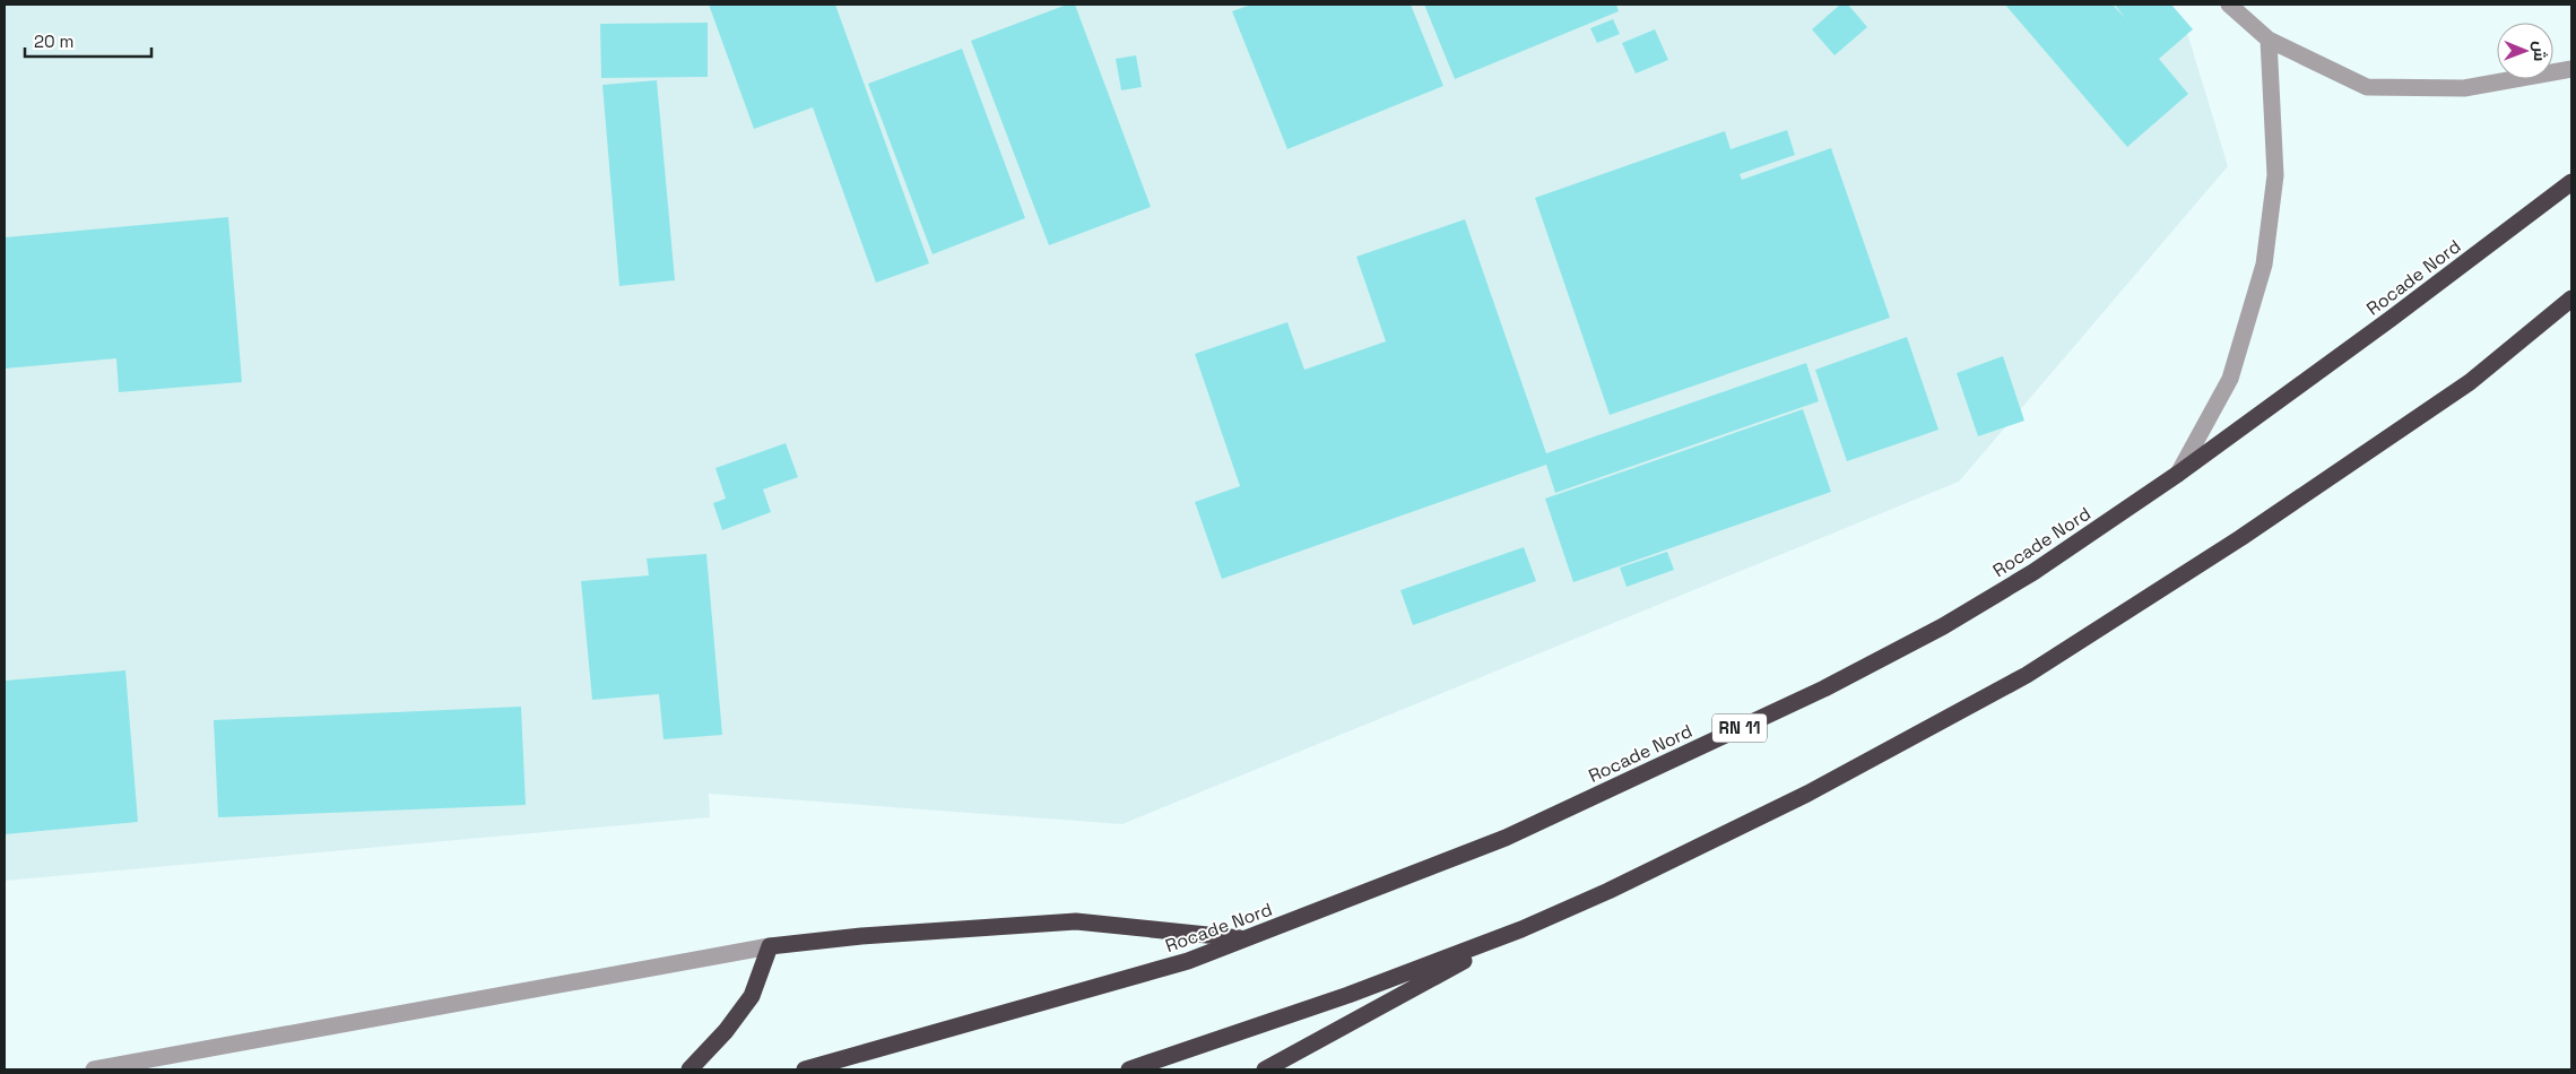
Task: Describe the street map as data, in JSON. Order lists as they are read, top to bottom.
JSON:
{
  "streets": {
    "highway": ["Rocade Nord", "RN 11"]
  },
  "scale_bar": "20 m",
  "north": "right"
}
